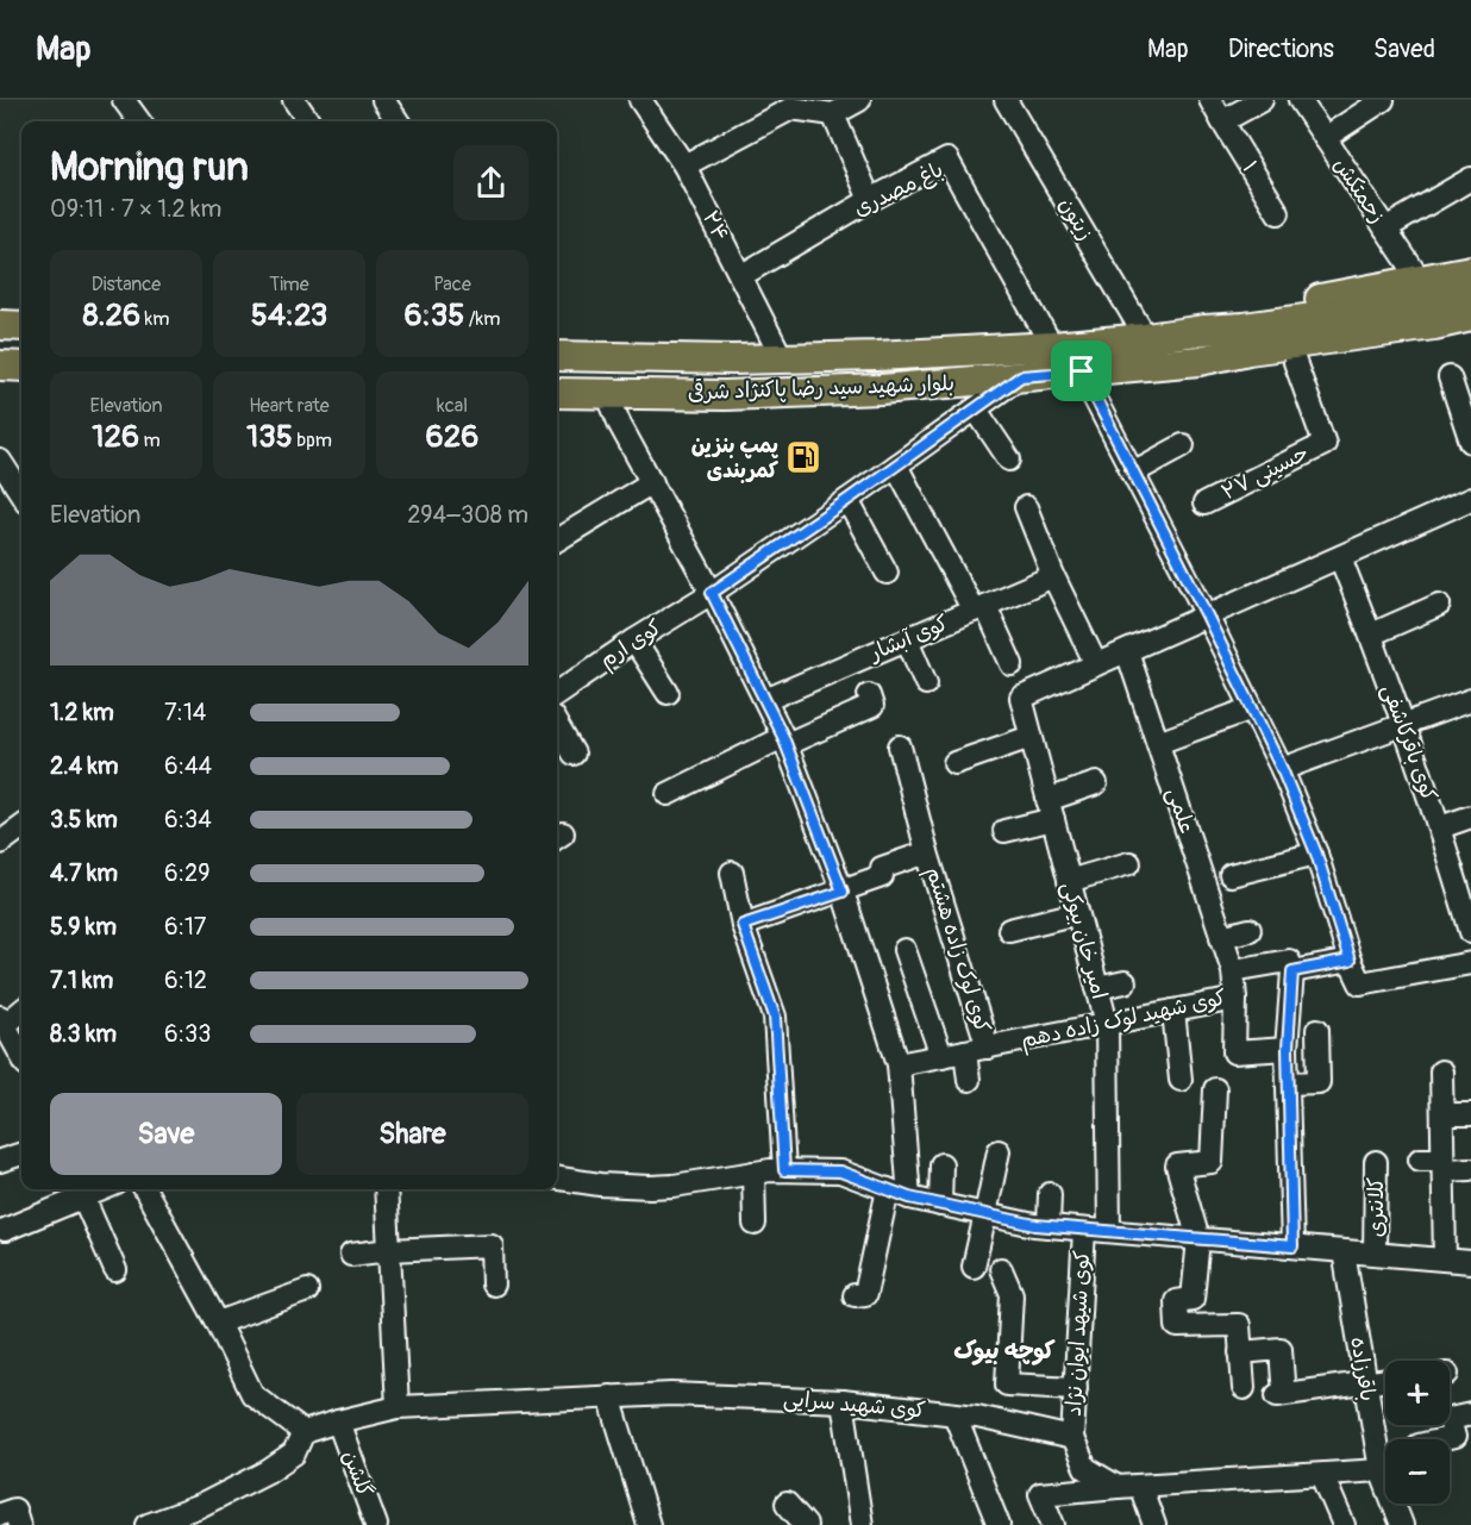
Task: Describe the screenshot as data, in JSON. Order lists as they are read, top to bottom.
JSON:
{
  "streets": {
    "main road": ["بلوار شهید سید رضا پاکنژاد شرقی"],
    "street": [
      "۱",
      "باغ مصدری",
      "زحمتکش",
      "زیتون",
      "۲۴",
      "حسینی ۲۷",
      "کوی آبشار",
      "کوی ارم",
      "کوی باقرکاشفی",
      "علمی",
      "امیر خان بیوکی",
      "کوی لوک زاده هشتم",
      "کوی شهید لوک زاده دهم",
      "کلانتری",
      "کوی شیهد ایوان نژاد",
      "باقرزاده",
      "کوی شهید سرایی",
      "گلشن"
    ]
  },
  "crossings": [
    ["باغ مصدری", "۲۴"],
    ["باغ مصدری", "بلوار شهید سید رضا پاکنژاد شرقی"],
    ["زیتون", "بلوار شهید سید رضا پاکنژاد شرقی"],
    ["۲۴", "بلوار شهید سید رضا پاکنژاد شرقی"],
    ["بلوار شهید سید رضا پاکنژاد شرقی", "کوی ارم"],
    ["علمی", "کوی شهید لوک زاده دهم"],
    ["امیر خان بیوکی", "کوی شهید لوک زاده دهم"],
    ["کوی لوک زاده هشتم", "کوی شهید لوک زاده دهم"],
    ["کوی شیهد ایوان نژاد", "کوی شهید سرایی"],
    ["کوی شهید سرایی", "گلشن"]
  ],
  "districts": ["کوچه بیوک"],
  "places": {
    "fuel station": ["پمپ بنزین کمربندی"]
  },
  "page": {
    "header": "Map",
    "nav": ["Map", "Directions", "Saved"],
    "heading": ["Morning run", "09:11 · 7 × 1.2 km"],
    "stats": [
      ["Distance", "8.26 km"],
      ["Time", "54:23"],
      ["Pace", "6:35 /km"],
      ["Elevation", "126 m"],
      ["Heart rate", "135 bpm"],
      ["kcal", "626"]
    ],
    "chart": ["Elevation", "294–308 m"],
    "list": [
      {
        "name": "1.2 km",
        "note": "7:14"
      },
      {
        "name": "2.4 km",
        "note": "6:44"
      },
      {
        "name": "3.5 km",
        "note": "6:34"
      },
      {
        "name": "4.7 km",
        "note": "6:29"
      },
      {
        "name": "5.9 km",
        "note": "6:17"
      },
      {
        "name": "7.1 km",
        "note": "6:12"
      },
      {
        "name": "8.3 km",
        "note": "6:33"
      }
    ],
    "buttons": ["Save", "Share"],
    "map_buttons": ["+", "−"]
  }
}
